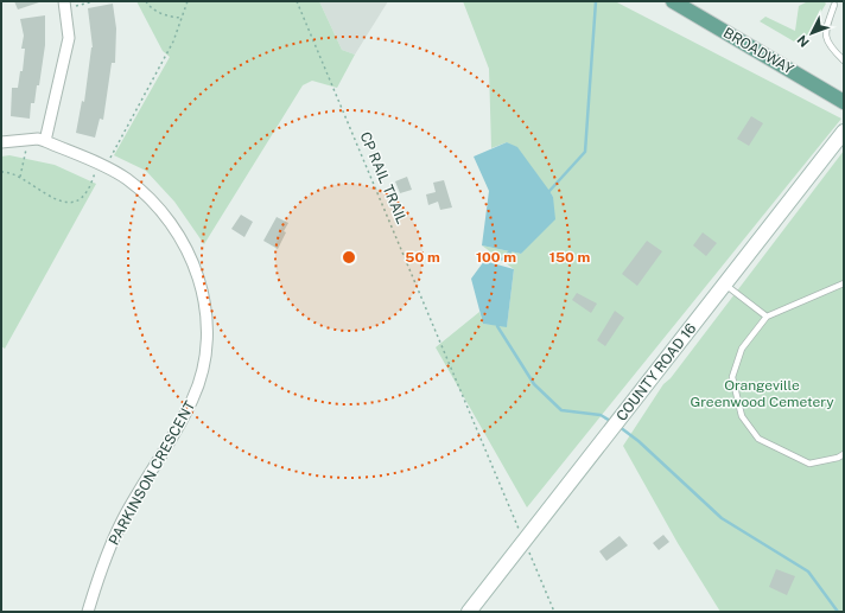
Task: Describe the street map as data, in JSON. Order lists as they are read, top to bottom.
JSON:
{
  "streets": {
    "main road": ["BROADWAY", "COUNTY ROAD 16"],
    "street": ["PARKINSON CRESCENT"],
    "path": ["CP RAIL TRAIL"]
  },
  "crossings": [
    ["CP RAIL TRAIL", "COUNTY ROAD 16"]
  ],
  "parks": ["Orangeville Greenwood Cemetery"],
  "north": "bottom left",
  "rings": ["50 m", "100 m", "150 m"]
}
